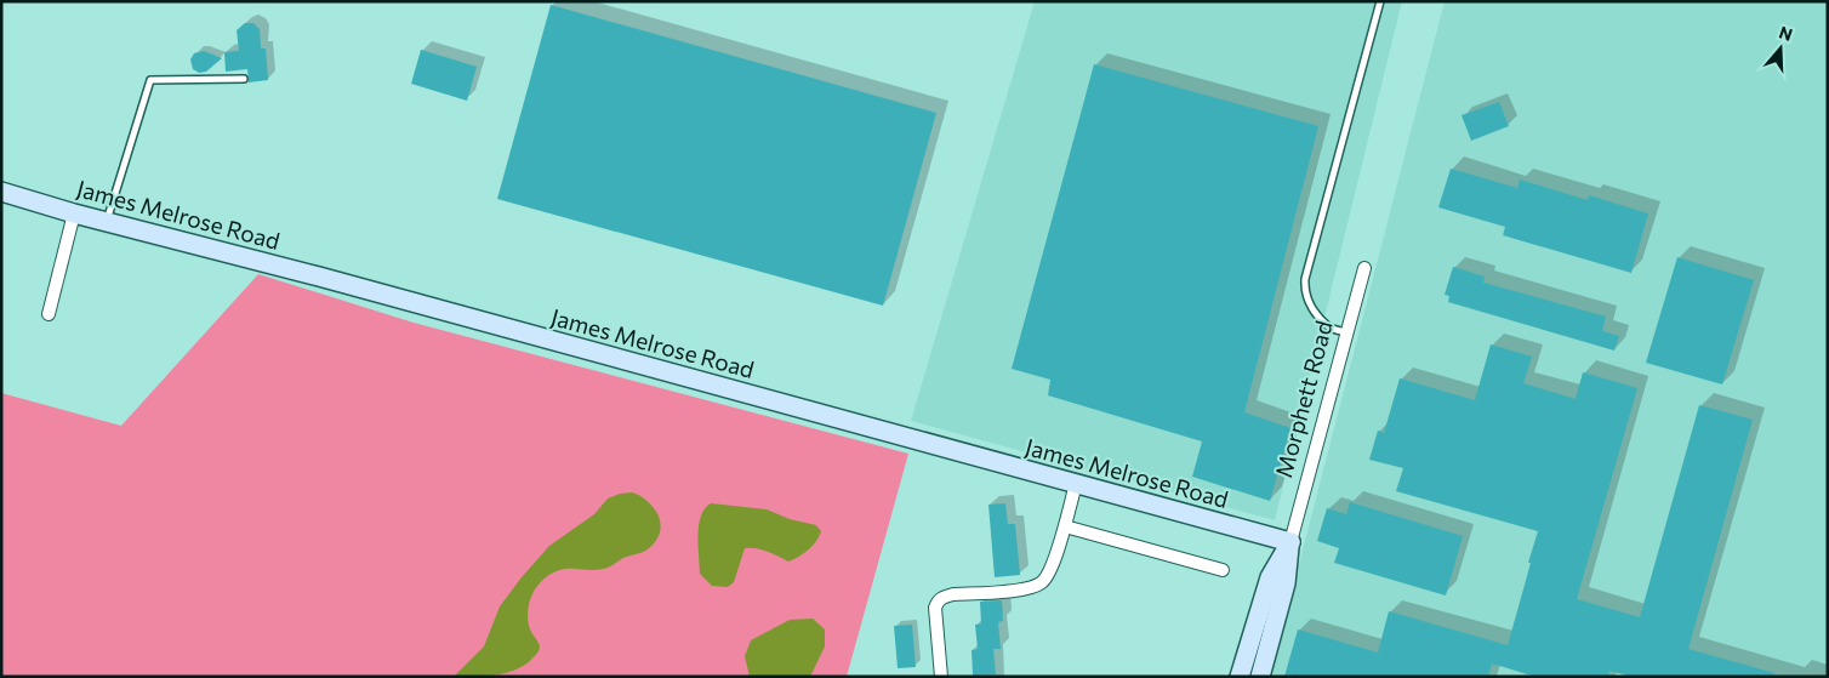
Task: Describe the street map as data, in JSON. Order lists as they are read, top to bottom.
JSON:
{
  "streets": {
    "street": ["James Melrose Road", "Morphett Road"]
  },
  "crossings": [
    ["James Melrose Road", "Morphett Road"]
  ],
  "north": "top"
}
